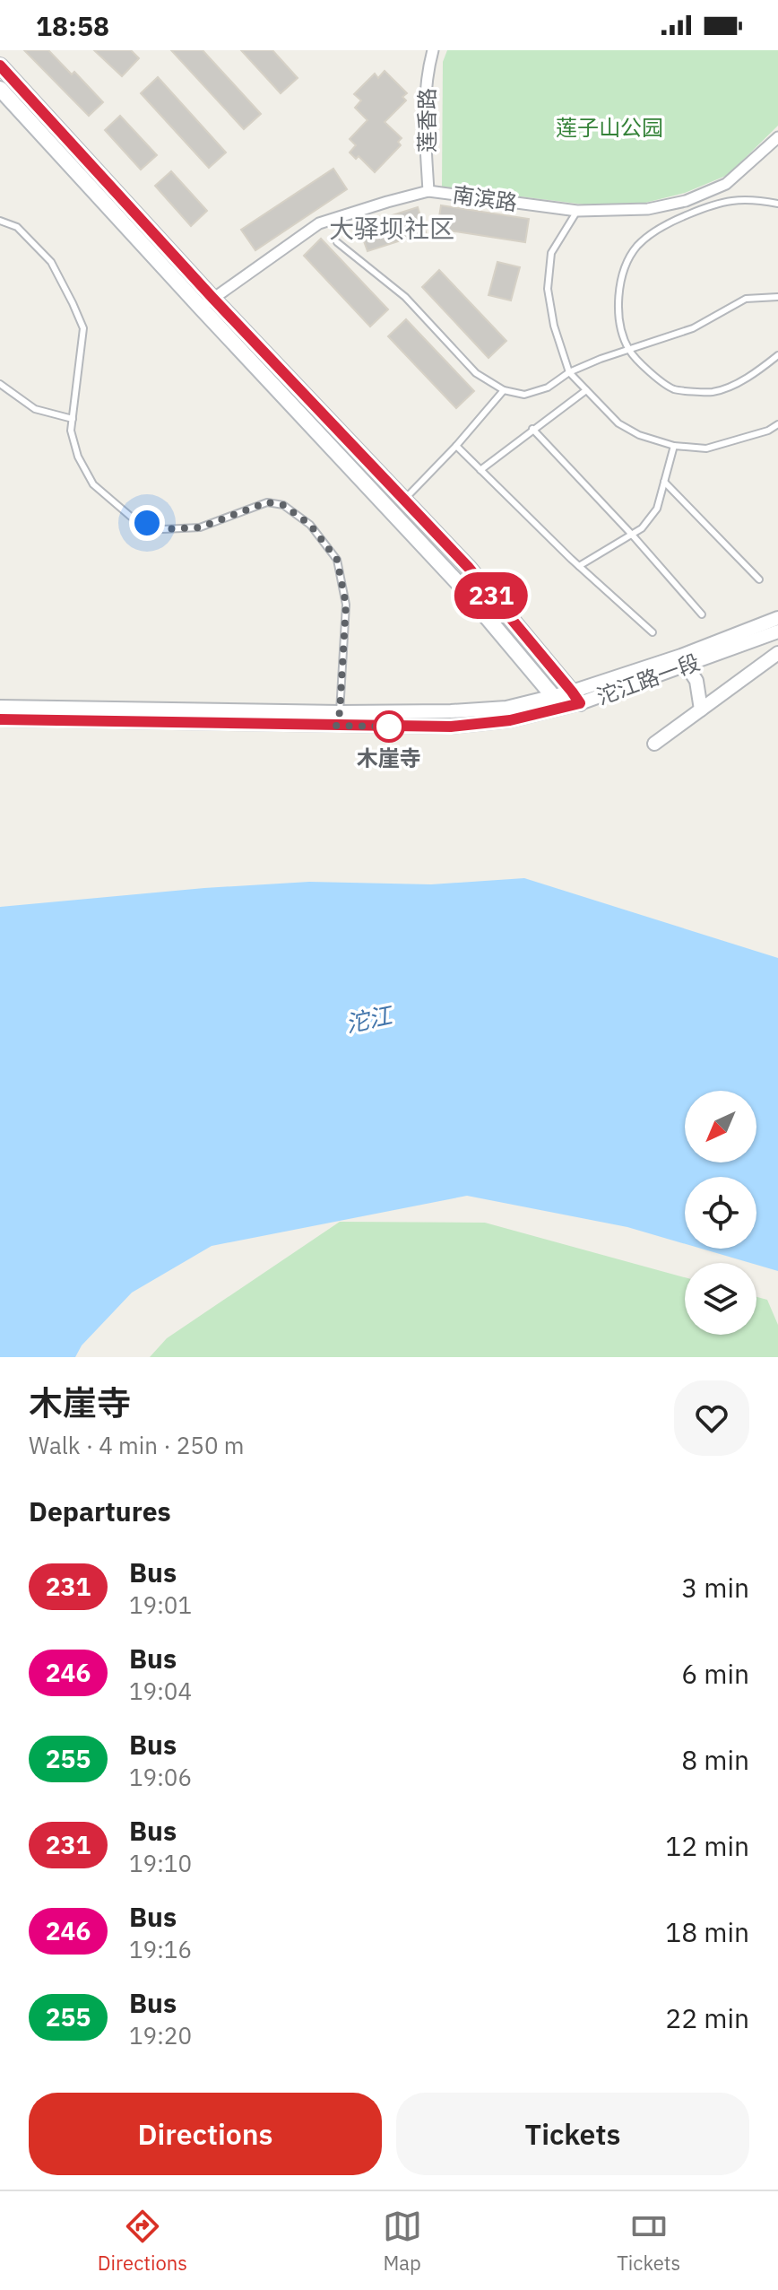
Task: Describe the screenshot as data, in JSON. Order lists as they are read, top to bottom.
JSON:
{
  "streets": {
    "street": ["莲香路", "南滨路", "沱江路一段"]
  },
  "crossings": [
    ["莲香路", "南滨路"]
  ],
  "districts": ["大驿坝社区"],
  "water": ["沱江"],
  "parks": ["莲子山公园"],
  "places": ["木崖寺"],
  "lines": ["bus line 231"],
  "north": "bottom left",
  "page": {
    "status": "18:58",
    "on_map": "231",
    "heading": [
      ["木崖寺", "Walk · 4 min · 250 m"],
      "Departures"
    ],
    "list": [
      {
        "mark": "231",
        "name": "Bus",
        "note": "19:01",
        "value": "3 min"
      },
      {
        "mark": "246",
        "name": "Bus",
        "note": "19:04",
        "value": "6 min"
      },
      {
        "mark": "255",
        "name": "Bus",
        "note": "19:06",
        "value": "8 min"
      },
      {
        "mark": "231",
        "name": "Bus",
        "note": "19:10",
        "value": "12 min"
      },
      {
        "mark": "246",
        "name": "Bus",
        "note": "19:16",
        "value": "18 min"
      },
      {
        "mark": "255",
        "name": "Bus",
        "note": "19:20",
        "value": "22 min"
      }
    ],
    "buttons": ["Directions", "Tickets"],
    "tabs": ["Directions", "Map", "Tickets"]
  }
}
